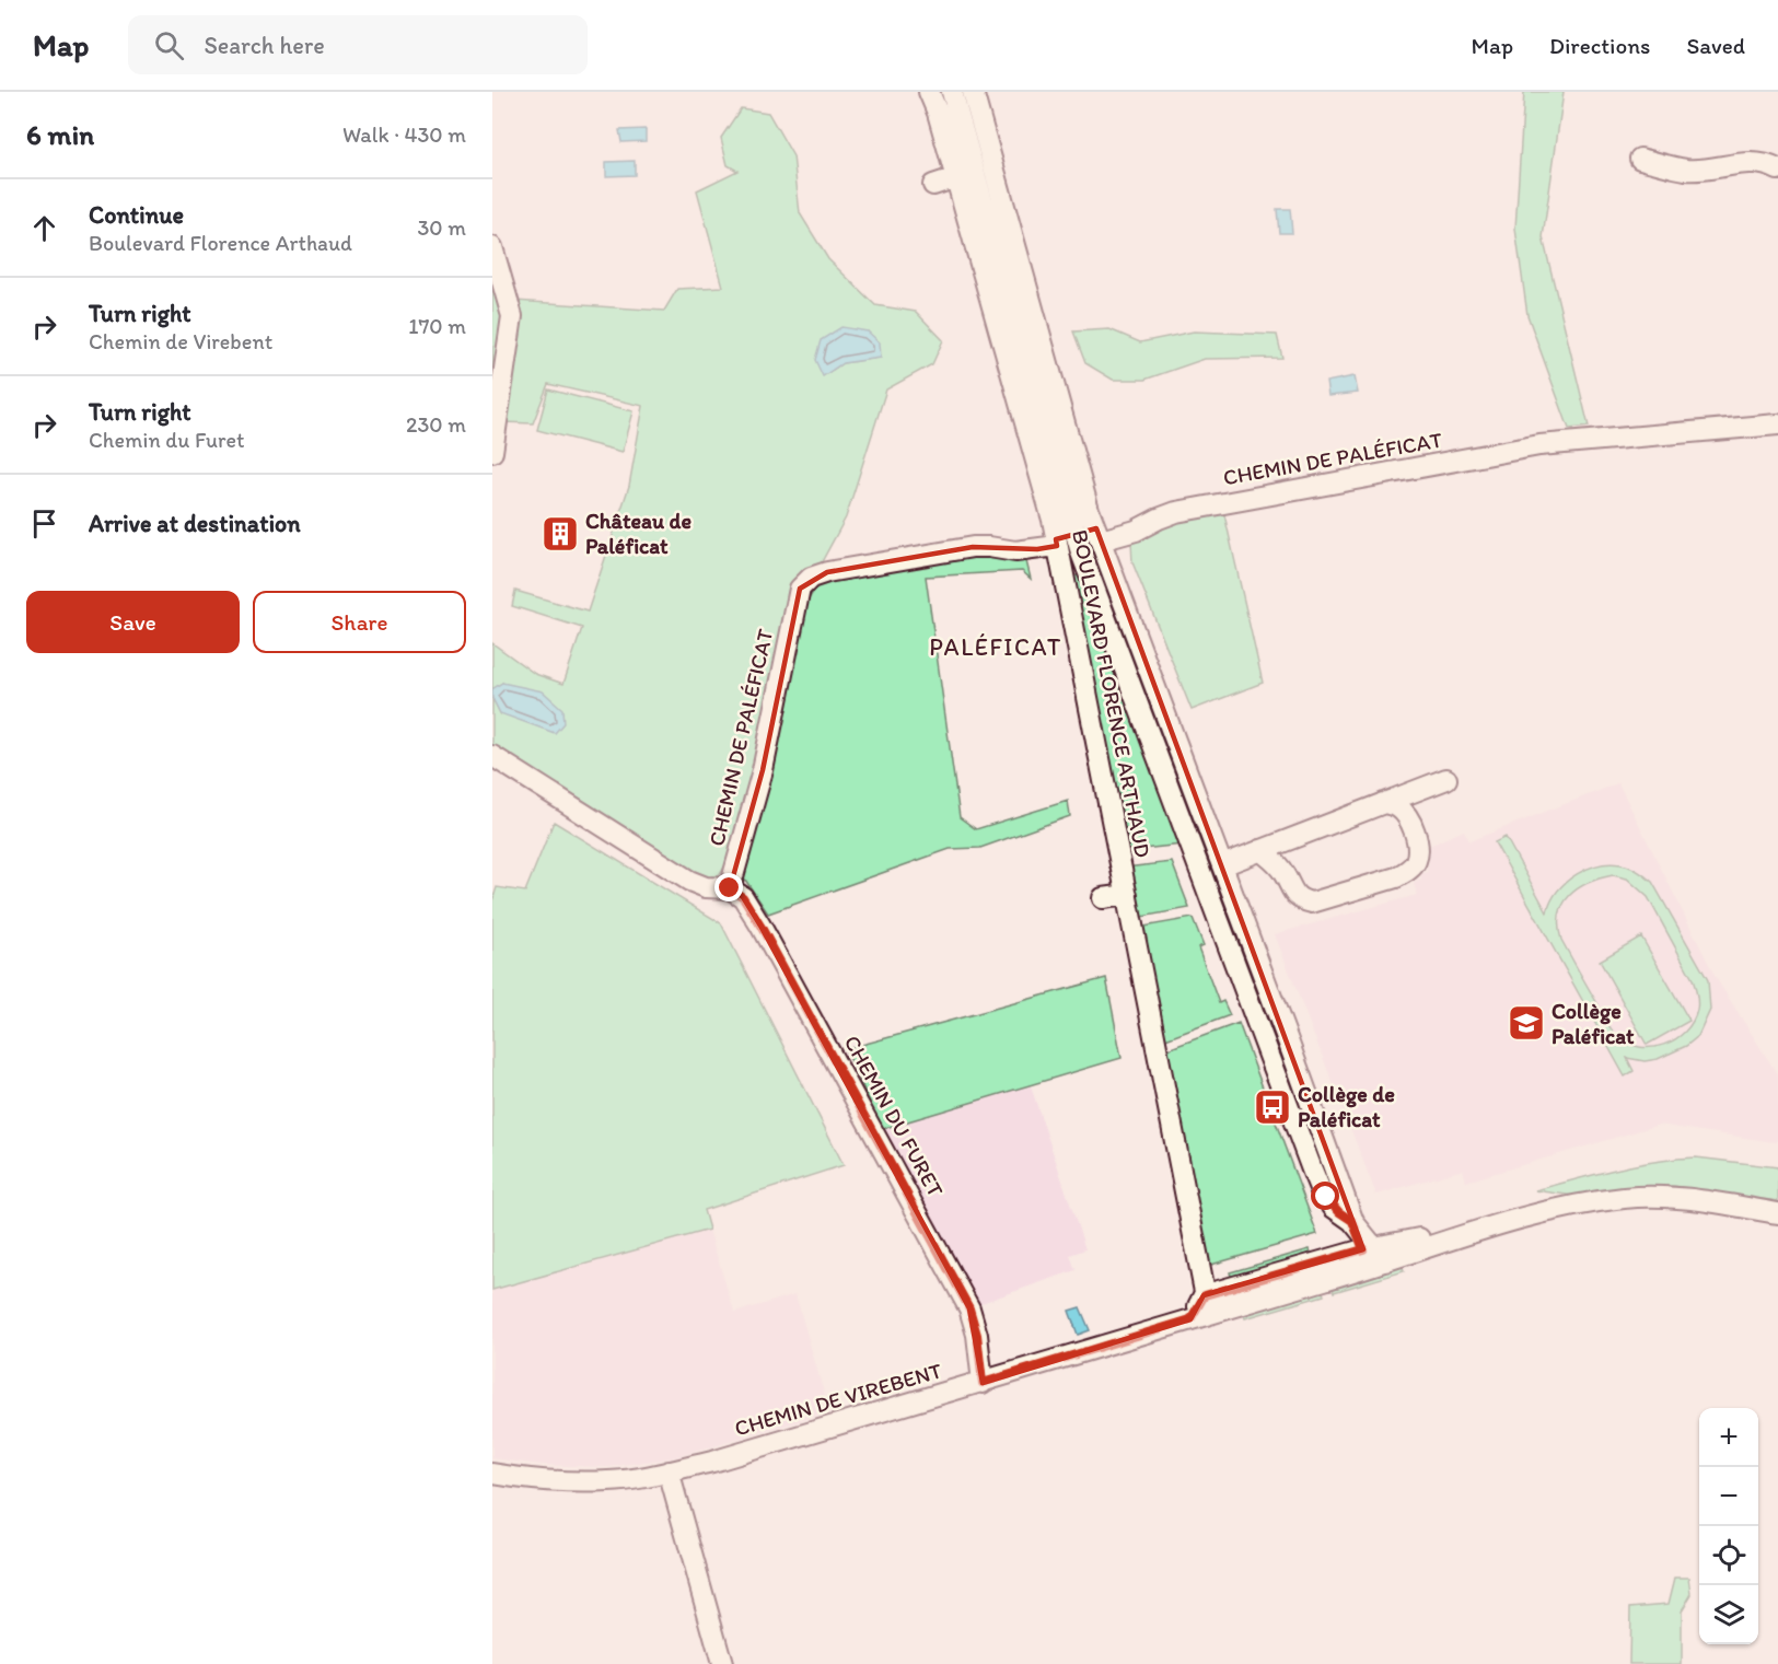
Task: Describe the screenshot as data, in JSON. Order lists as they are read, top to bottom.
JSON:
{
  "streets": {
    "street": [
      "CHEMIN DE PALÉFICAT",
      "BOULEVARD FLORENCE ARTHAUD",
      "CHEMIN DU FURET",
      "CHEMIN DE VIREBENT"
    ]
  },
  "crossings": [
    ["CHEMIN DE PALÉFICAT", "BOULEVARD FLORENCE ARTHAUD"],
    ["CHEMIN DE PALÉFICAT", "CHEMIN DU FURET"],
    ["BOULEVARD FLORENCE ARTHAUD", "CHEMIN DE VIREBENT"],
    ["CHEMIN DU FURET", "CHEMIN DE VIREBENT"]
  ],
  "districts": ["PALÉFICAT"],
  "places": {
    "building": ["Château de Paléficat"],
    "school or university": ["Collège Paléficat"],
    "bus stop": ["Collège de Paléficat"]
  },
  "page": {
    "header": "Map",
    "search": "Search here",
    "nav": ["Map", "Directions", "Saved"],
    "heading": ["6 min", "Walk · 430 m"],
    "list": [
      ["Continue", "Boulevard Florence Arthaud", "30 m"],
      ["Turn right", "Chemin de Virebent", "170 m"],
      ["Turn right", "Chemin du Furet", "230 m"],
      "Arrive at destination"
    ],
    "buttons": ["Save", "Share"],
    "map_buttons": ["+", "−"]
  }
}
